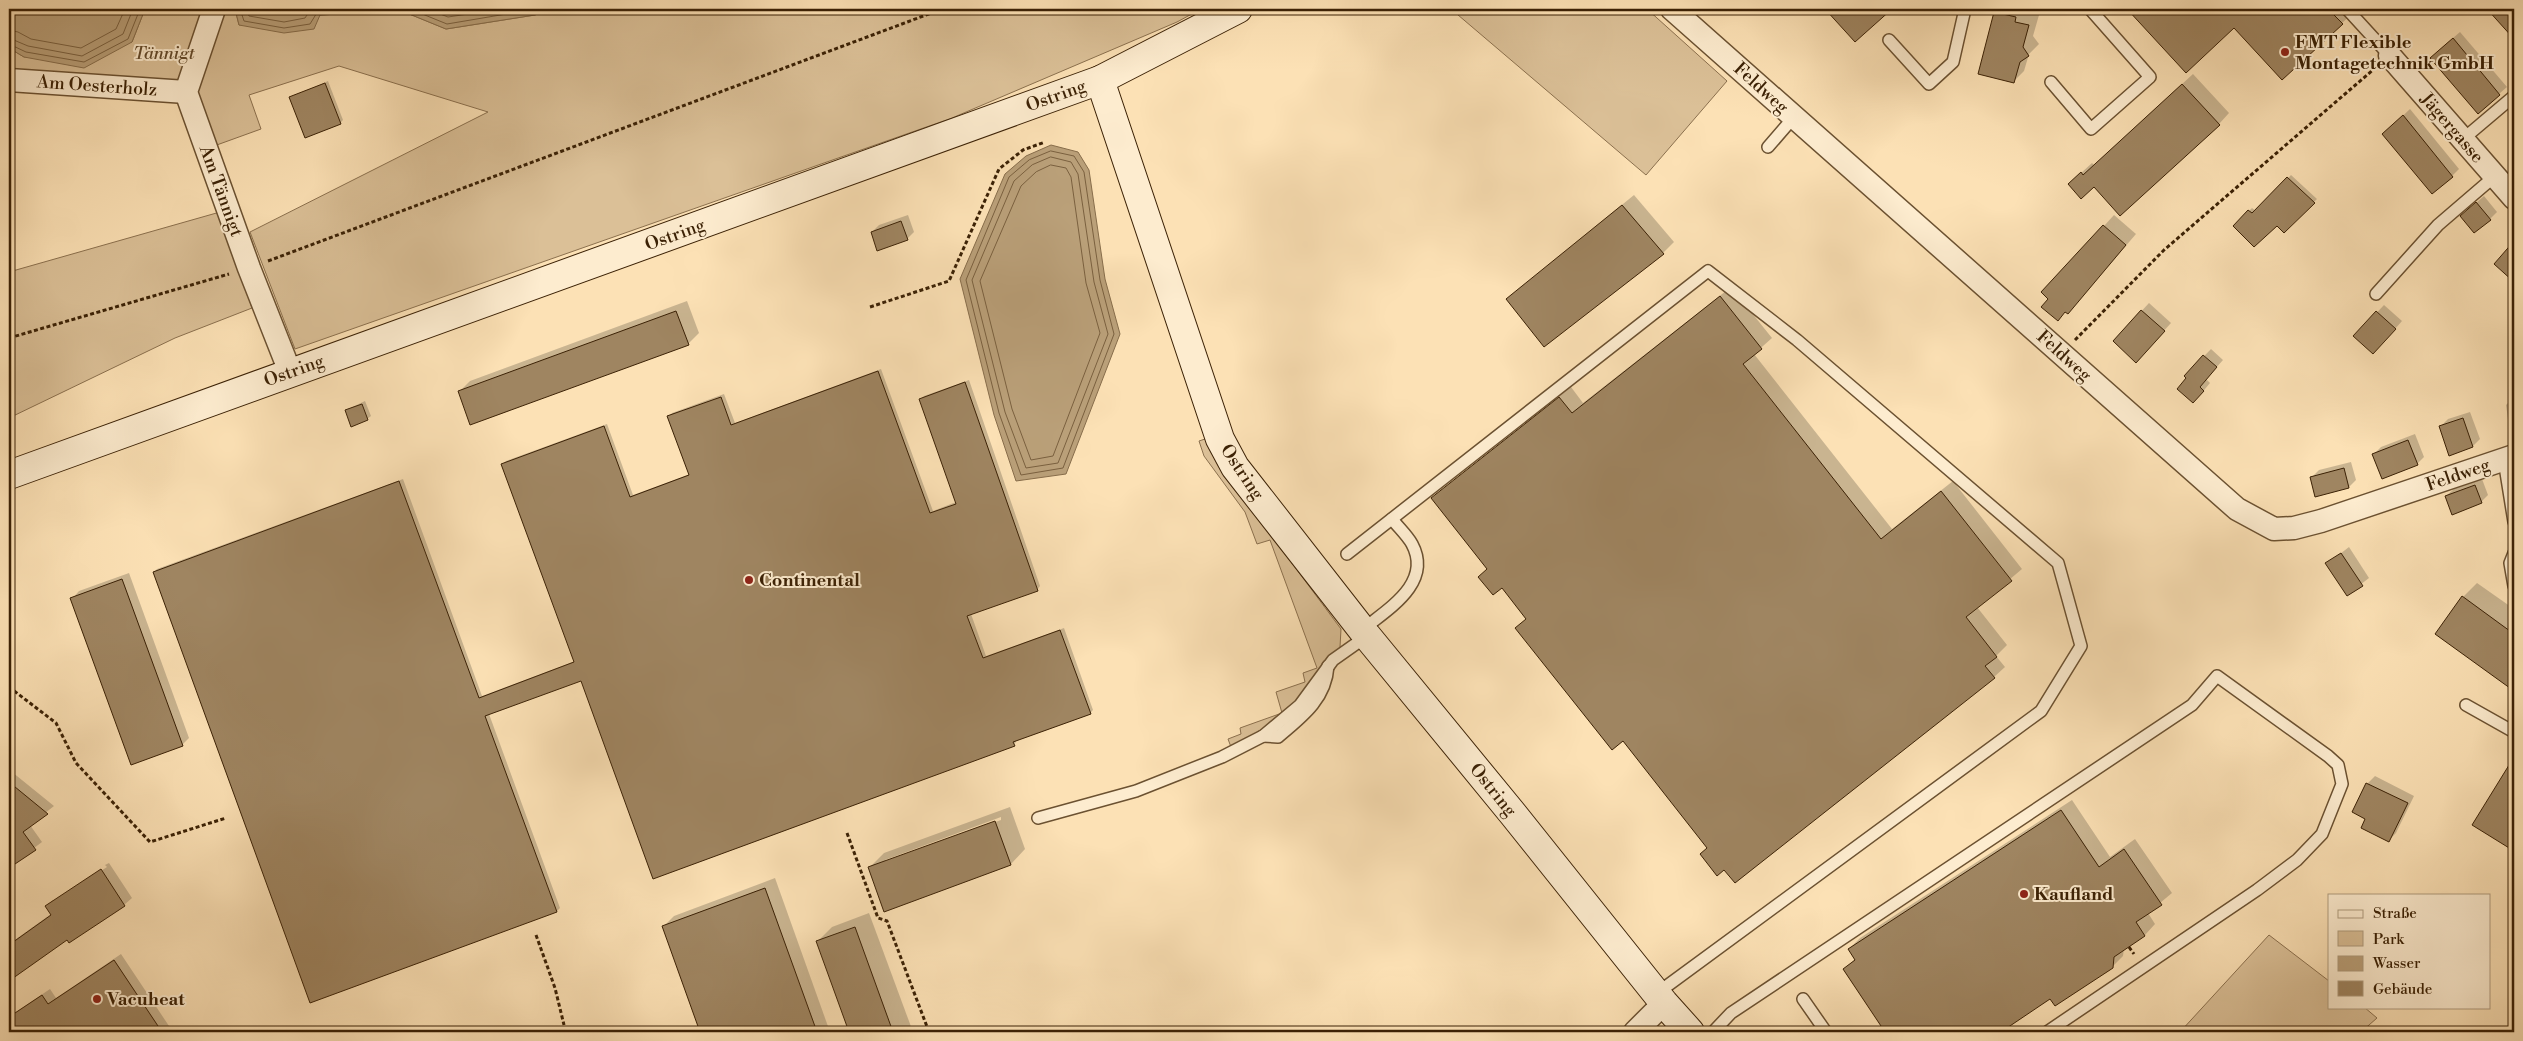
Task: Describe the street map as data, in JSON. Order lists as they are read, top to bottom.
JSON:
{
  "streets": {
    "main road": ["Ostring"],
    "street": [
      "Am Oesterholz",
      "Feldweg",
      "Jägergasse",
      "Am Tännigt"
    ]
  },
  "crossings": [
    ["Am Oesterholz", "Am Tännigt"],
    ["Ostring", "Am Tännigt"]
  ],
  "parks": ["Tännigt"],
  "places": [
    "FMT Flexible Montagetechnik GmbH",
    "Continental",
    "Kaufland",
    "Vacuheat"
  ],
  "legend": [
    "Straße",
    "Park",
    "Wasser",
    "Gebäude"
  ]
}
